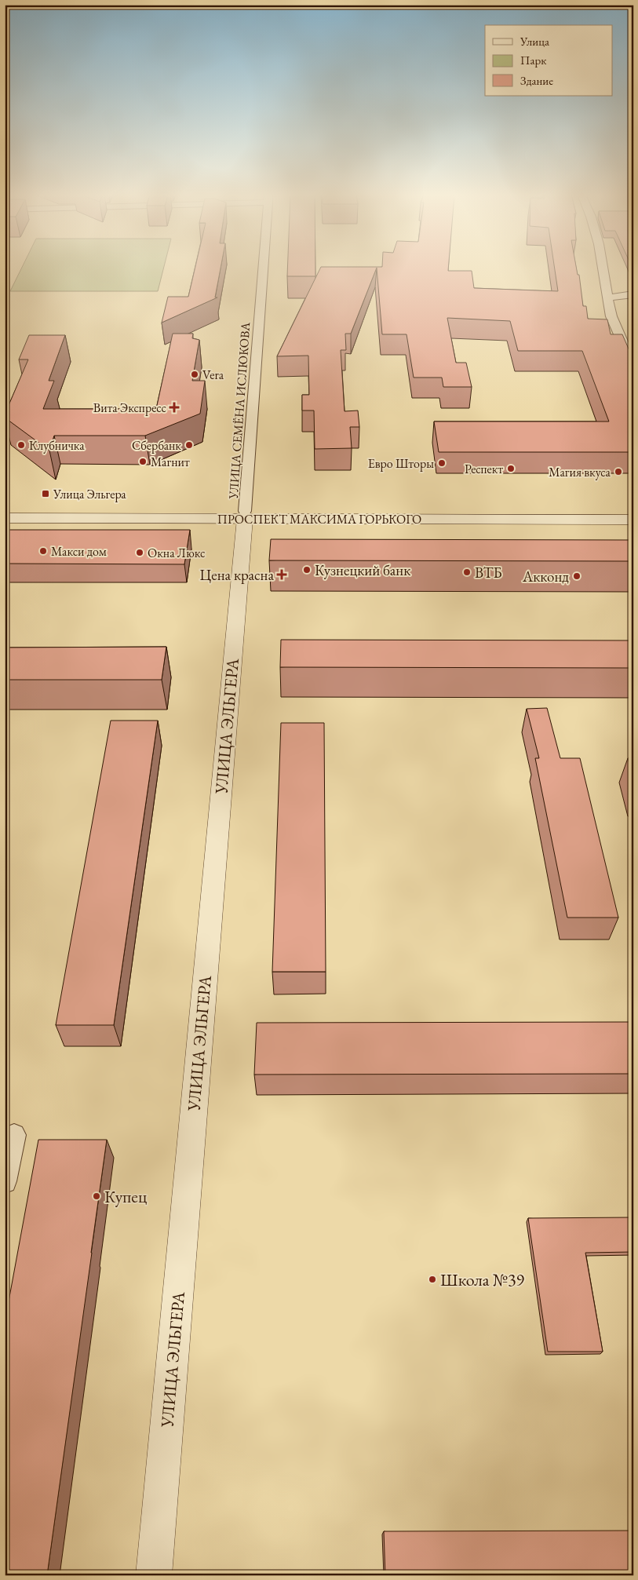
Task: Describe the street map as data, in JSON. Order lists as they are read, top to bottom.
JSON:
{
  "streets": {
    "main road": ["ПРОСПЕКТ МАКСИМА ГОРЬКОГО", "УЛИЦА ЭЛЬГЕРА"],
    "street": ["УЛИЦА СЕМЁНА ИСЛЮКОВА"]
  },
  "crossings": [
    ["УЛИЦА СЕМЁНА ИСЛЮКОВА", "ПРОСПЕКТ МАКСИМА ГОРЬКОГО"],
    ["УЛИЦА СЕМЁНА ИСЛЮКОВА", "УЛИЦА ЭЛЬГЕРА"],
    ["ПРОСПЕКТ МАКСИМА ГОРЬКОГО", "УЛИЦА ЭЛЬГЕРА"]
  ],
  "places": {
    "other": [
      "Vera",
      "Клубничка",
      "Сбербанк",
      "Магнит",
      "Евро Шторы",
      "Респект",
      "Магия вкуса",
      "Макси дом",
      "Окна Люкс",
      "Кузнецкий банк",
      "ВТБ",
      "Акконд",
      "Купец",
      "Школа №39"
    ],
    "health": ["Вита Экспресс", "Цена красна"],
    "transit": ["Улица Эльгера"]
  },
  "legend": ["Улица", "Парк", "Здание"]
}
